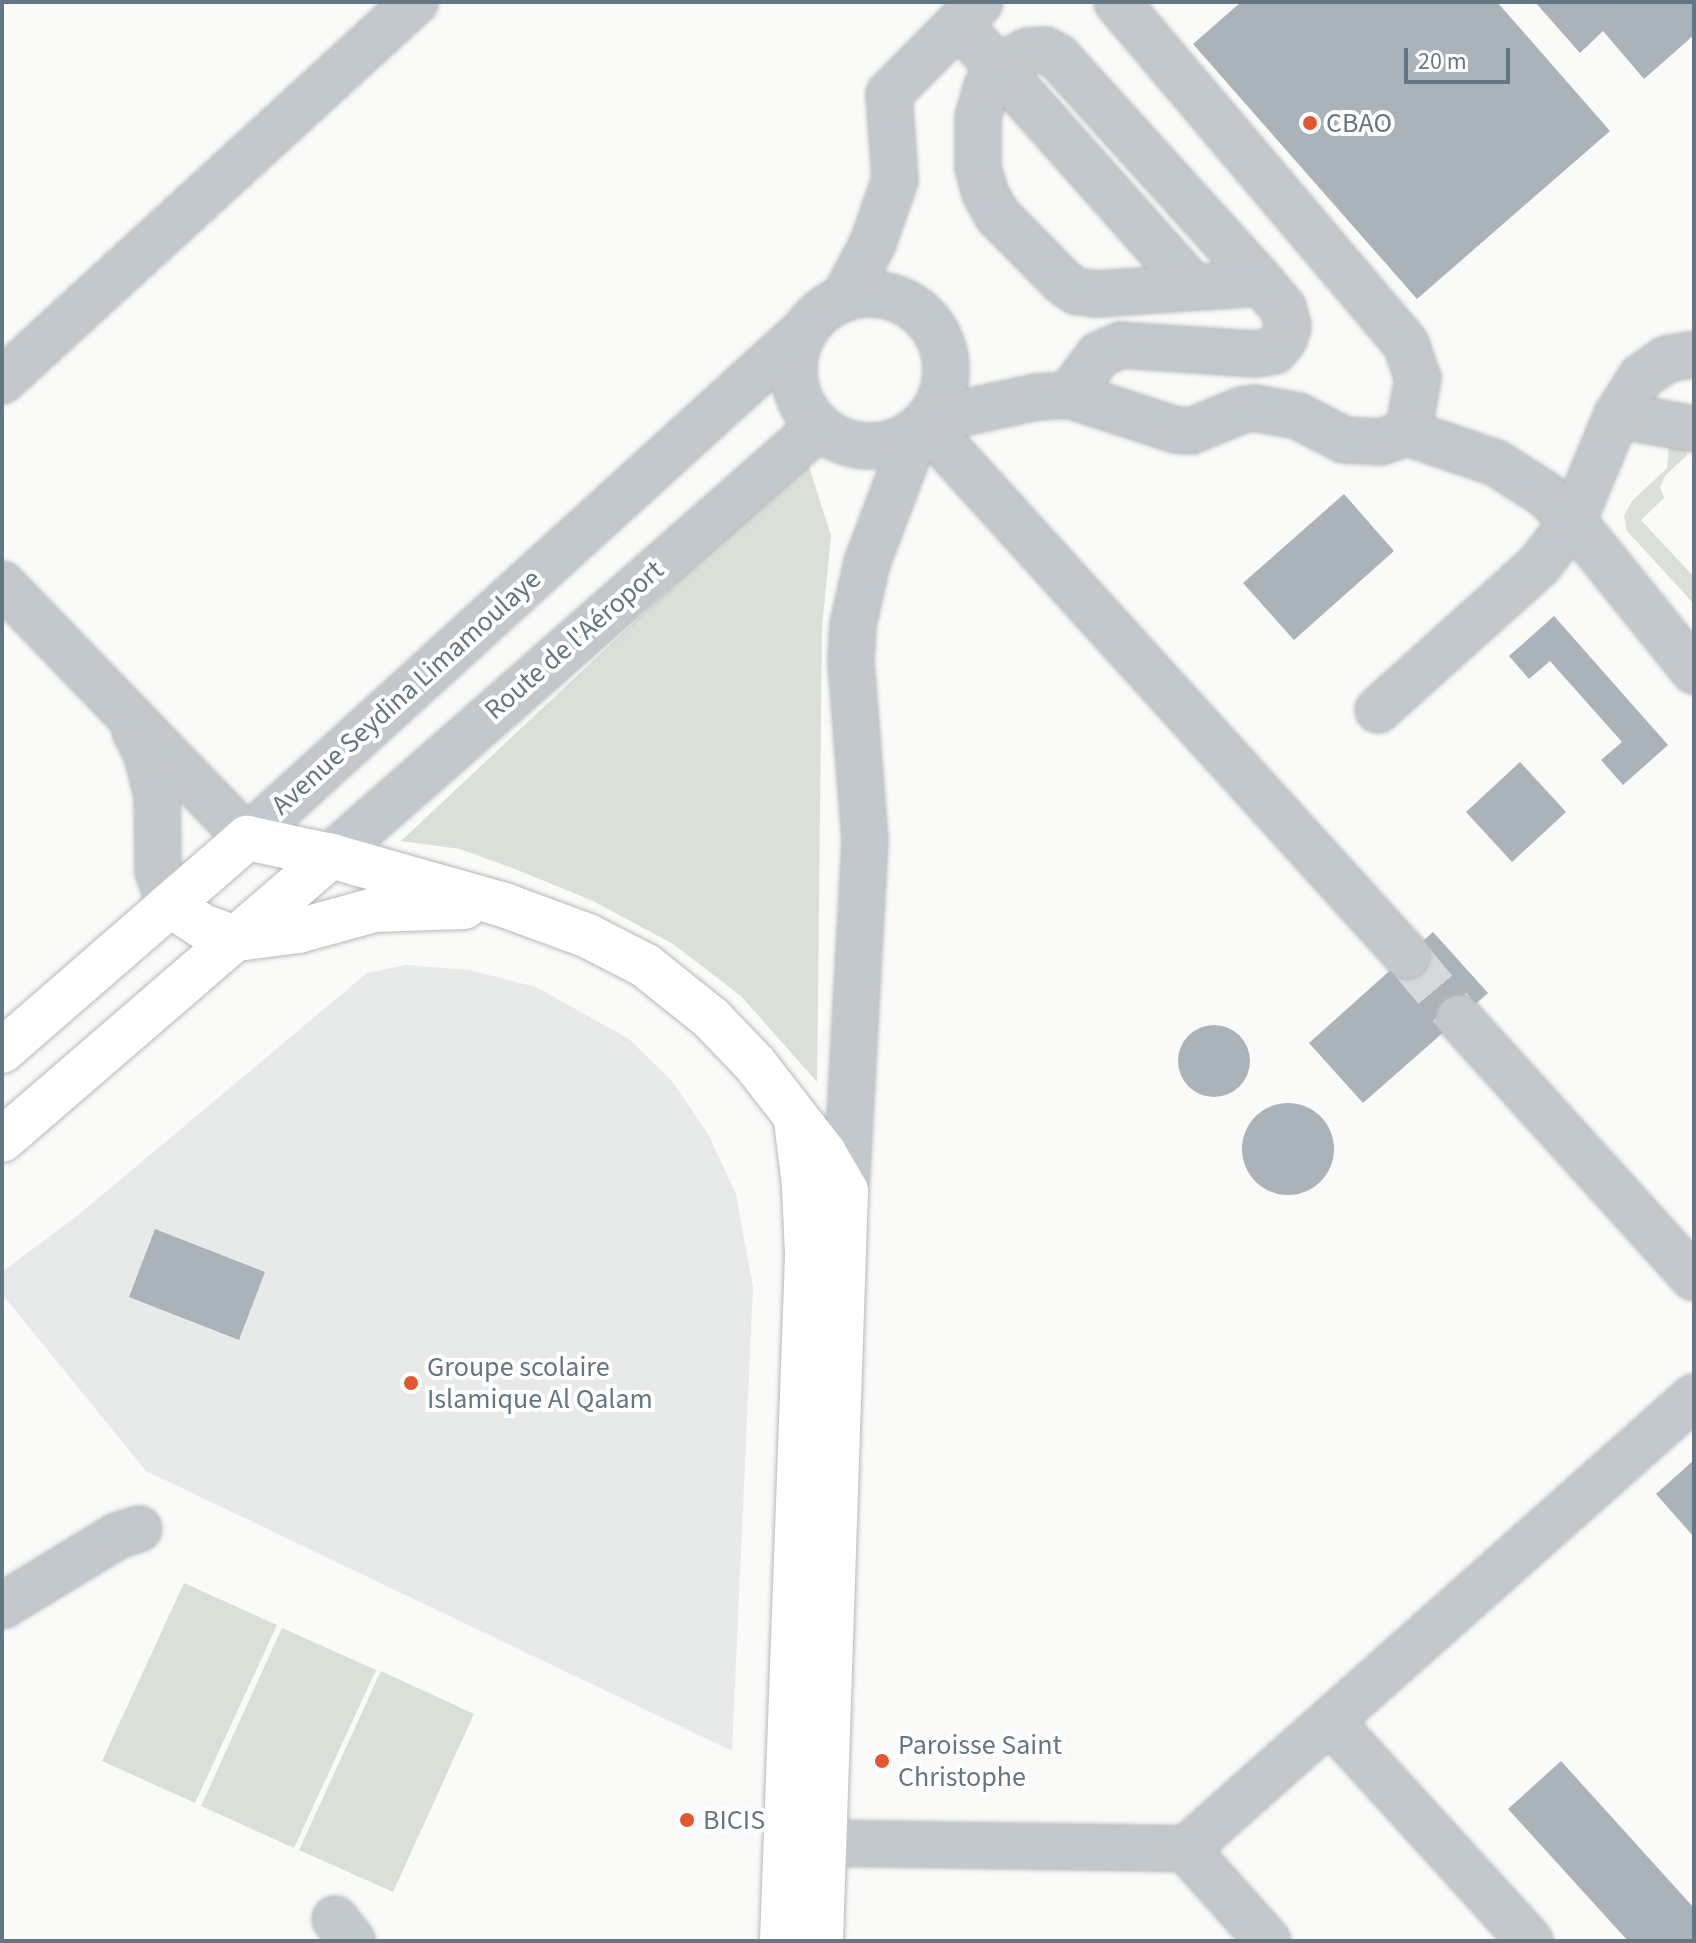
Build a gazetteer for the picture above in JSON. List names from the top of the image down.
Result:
{
  "streets": {
    "highway": ["Avenue Seydina Limamoulaye"],
    "street": ["Route de l'Aéroport"]
  },
  "crossings": [
    ["Route de l'Aéroport", "Avenue Seydina Limamoulaye"]
  ],
  "places": [
    "CBAO",
    "Groupe scolaire Islamique Al Qalam",
    "Paroisse Saint Christophe",
    "BICIS"
  ],
  "scale_bar": "20 m"
}
